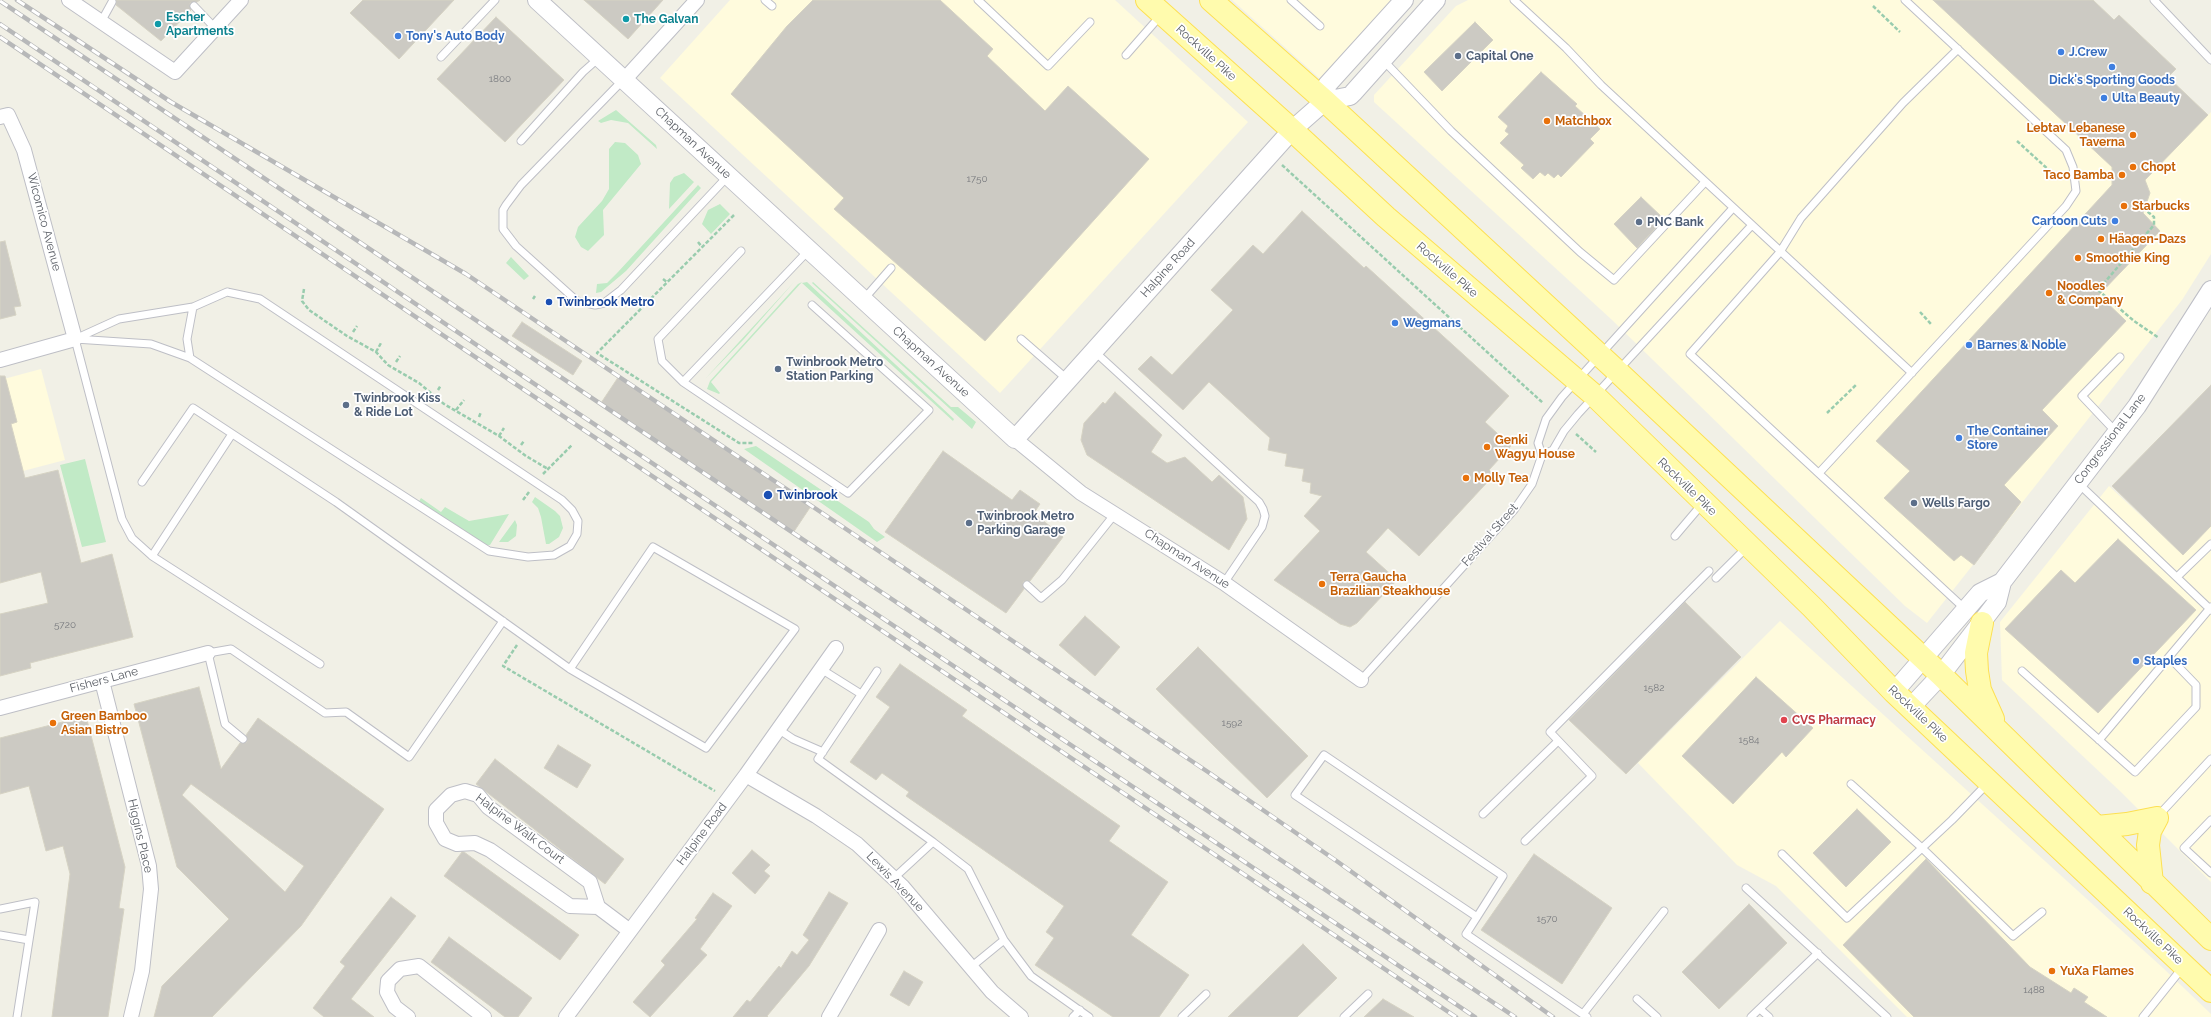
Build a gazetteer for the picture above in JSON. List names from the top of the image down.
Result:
{
  "streets": {
    "main road": ["Rockville Pike"],
    "street": [
      "Chapman Avenue",
      "Wicomico Avenue",
      "Halpine Road",
      "Congressional Lane",
      "Fishers Lane",
      "Halpine Walk Court",
      "Higgins Place",
      "Lewis Avenue"
    ],
    "lane": ["Festival Street"]
  },
  "crossings": [
    ["Rockville Pike", "Halpine Road"],
    ["Rockville Pike", "Congressional Lane"],
    ["Rockville Pike", "Festival Street"],
    ["Chapman Avenue", "Halpine Road"],
    ["Chapman Avenue", "Festival Street"],
    ["Halpine Road", "Lewis Avenue"],
    ["Fishers Lane", "Higgins Place"]
  ],
  "places": [
    "The Galvan",
    "Escher Apartments",
    "Tony's Auto Body",
    "J.Crew",
    "Capital One",
    "Dick's Sporting Goods",
    "Ulta Beauty",
    "Matchbox",
    "Lebtav Lebanese Taverna",
    "Chopt",
    "Taco Bamba",
    "Starbucks",
    "Cartoon Cuts",
    "PNC Bank",
    "Häagen-Dazs",
    "Smoothie King",
    "Noodles & Company",
    "Twinbrook Metro",
    "Wegmans",
    "Barnes & Noble",
    "Twinbrook Metro Station Parking",
    "Twinbrook Kiss & Ride Lot",
    "The Container Store",
    "Genki Wagyu House",
    "Molly Tea",
    "Twinbrook",
    "Wells Fargo",
    "Twinbrook Metro Parking Garage",
    "Terra Gaucha Brazilian Steakhouse",
    "Staples",
    "CVS Pharmacy",
    "Green Bamboo Asian Bistro",
    "YuXa Flames"
  ],
  "house_numbers": [
    "1800",
    "1750",
    "5720",
    "1582",
    "1592",
    "1584",
    "1570",
    "1488"
  ]
}
